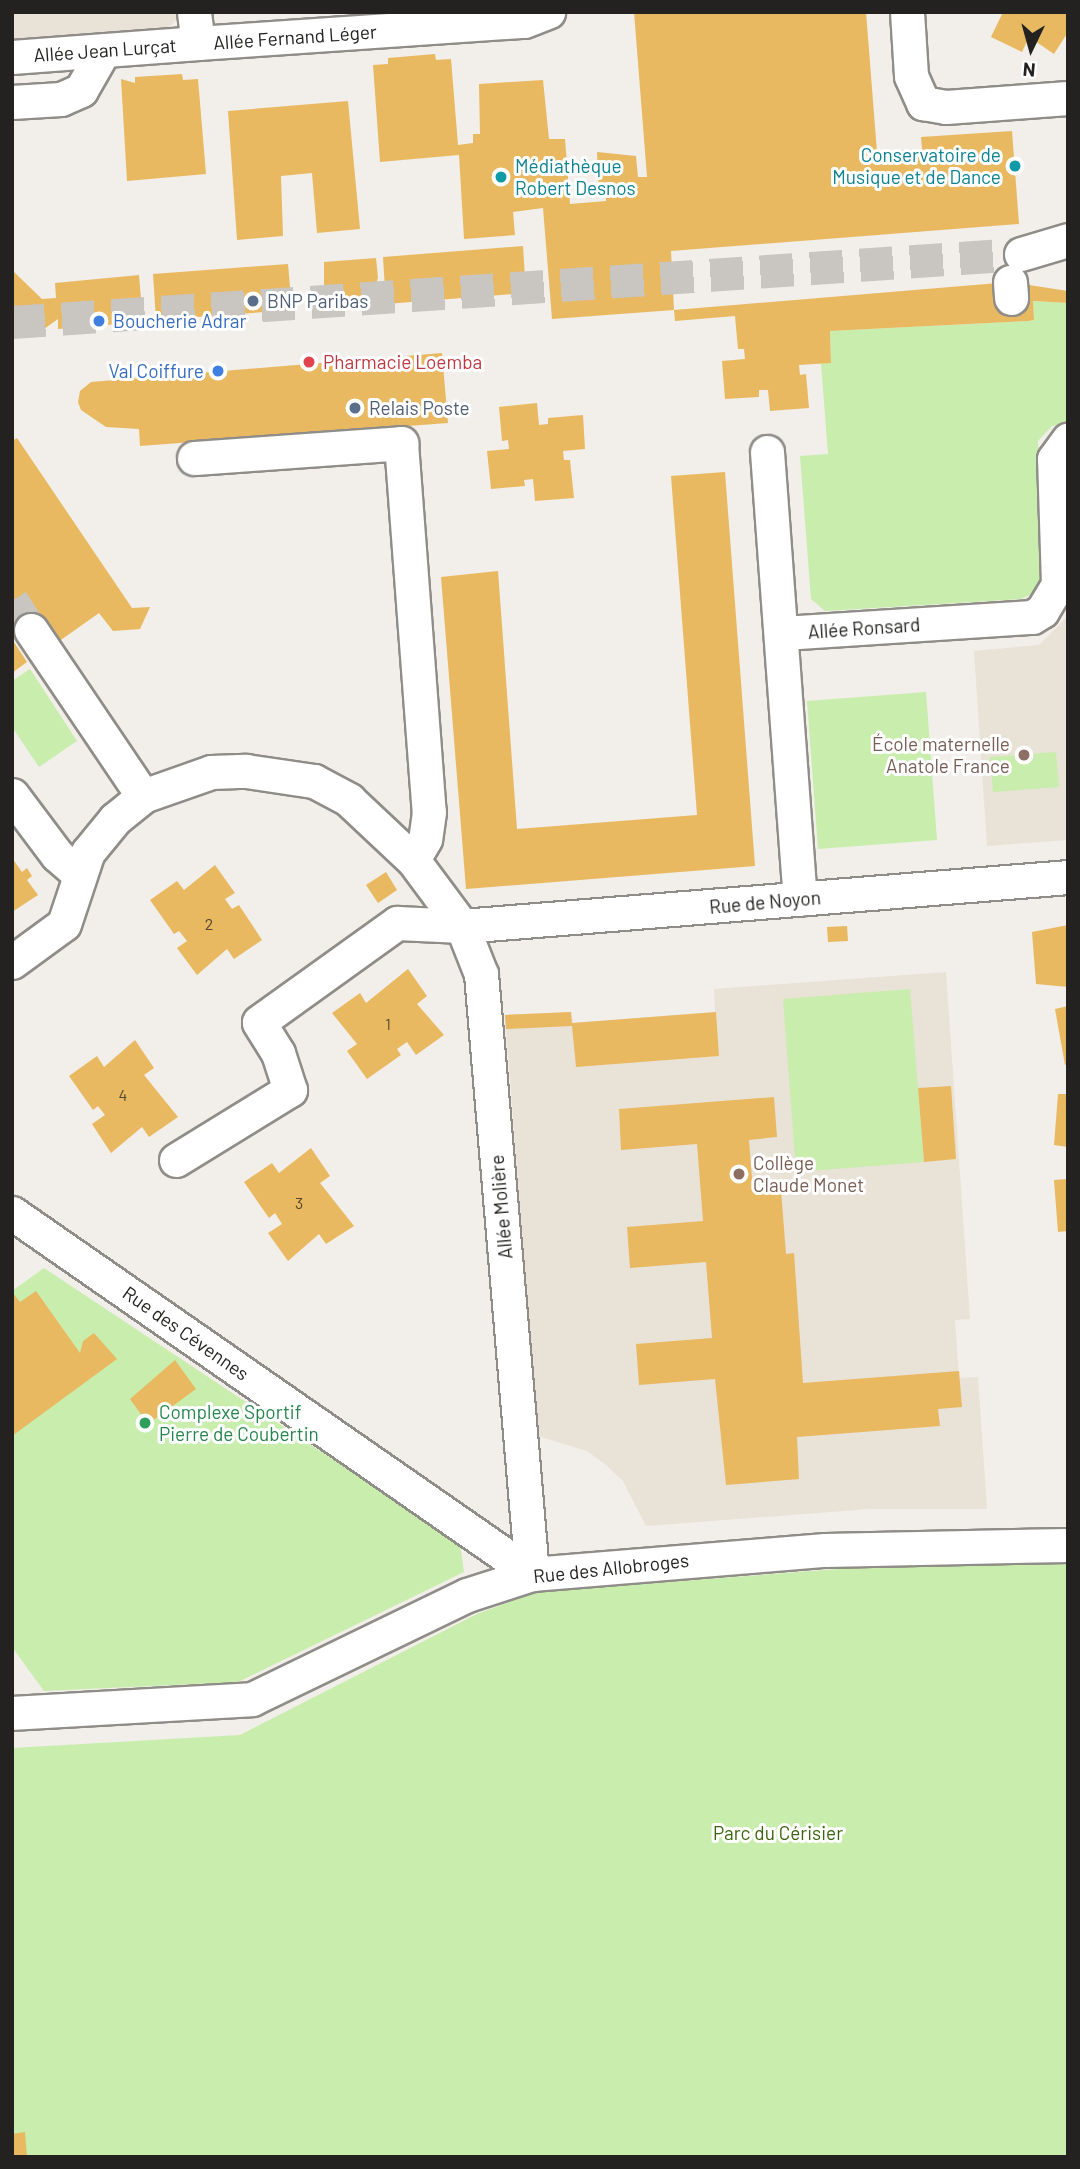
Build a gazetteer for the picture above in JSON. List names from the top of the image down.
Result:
{
  "streets": {
    "street": [
      "Allée Fernand Léger",
      "Allée Jean Lurçat",
      "Allée Ronsard",
      "Rue de Noyon",
      "Allée Molière",
      "Rue des Cévennes",
      "Rue des Allobroges"
    ]
  },
  "crossings": [
    ["Allée Fernand Léger", "Allée Jean Lurçat"],
    ["Allée Ronsard", "Rue de Noyon"],
    ["Rue de Noyon", "Allée Molière"],
    ["Allée Molière", "Rue des Cévennes"],
    ["Allée Molière", "Rue des Allobroges"],
    ["Rue des Cévennes", "Rue des Allobroges"]
  ],
  "parks": ["Parc du Cérisier"],
  "places": [
    "Conservatoire de Musique et de Dance",
    "Médiathèque Robert Desnos",
    "BNP Paribas",
    "Boucherie Adrar",
    "Pharmacie Loemba",
    "Val Coiffure",
    "Relais Poste",
    "École maternelle Anatole France",
    "Collège Claude Monet",
    "Complexe Sportif Pierre de Coubertin"
  ],
  "house_numbers": [
    "2",
    "1",
    "4",
    "3"
  ],
  "north": "bottom"
}
